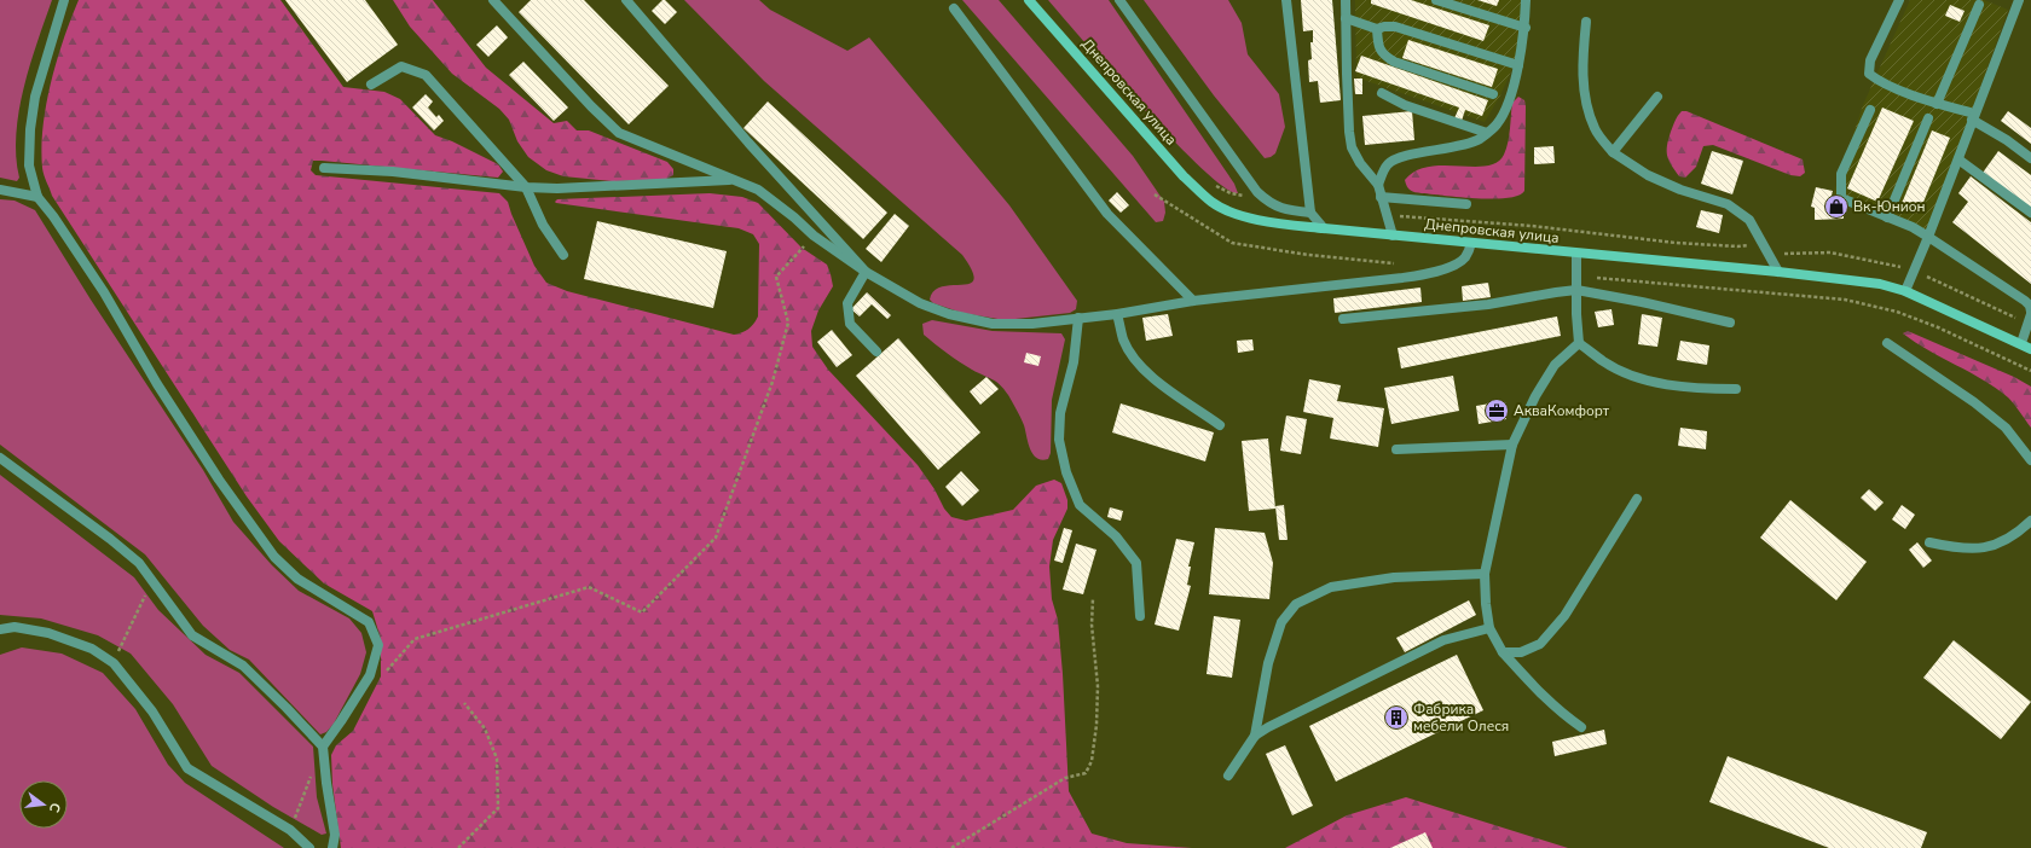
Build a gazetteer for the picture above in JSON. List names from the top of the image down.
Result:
{
  "streets": {
    "main road": ["Днепровская улица"]
  },
  "places": {
    "shop": ["Вк-Юнион"],
    "office": ["АкваКомфорт"],
    "building": ["Фабрика мебели Олеся"]
  },
  "north": "right"
}
